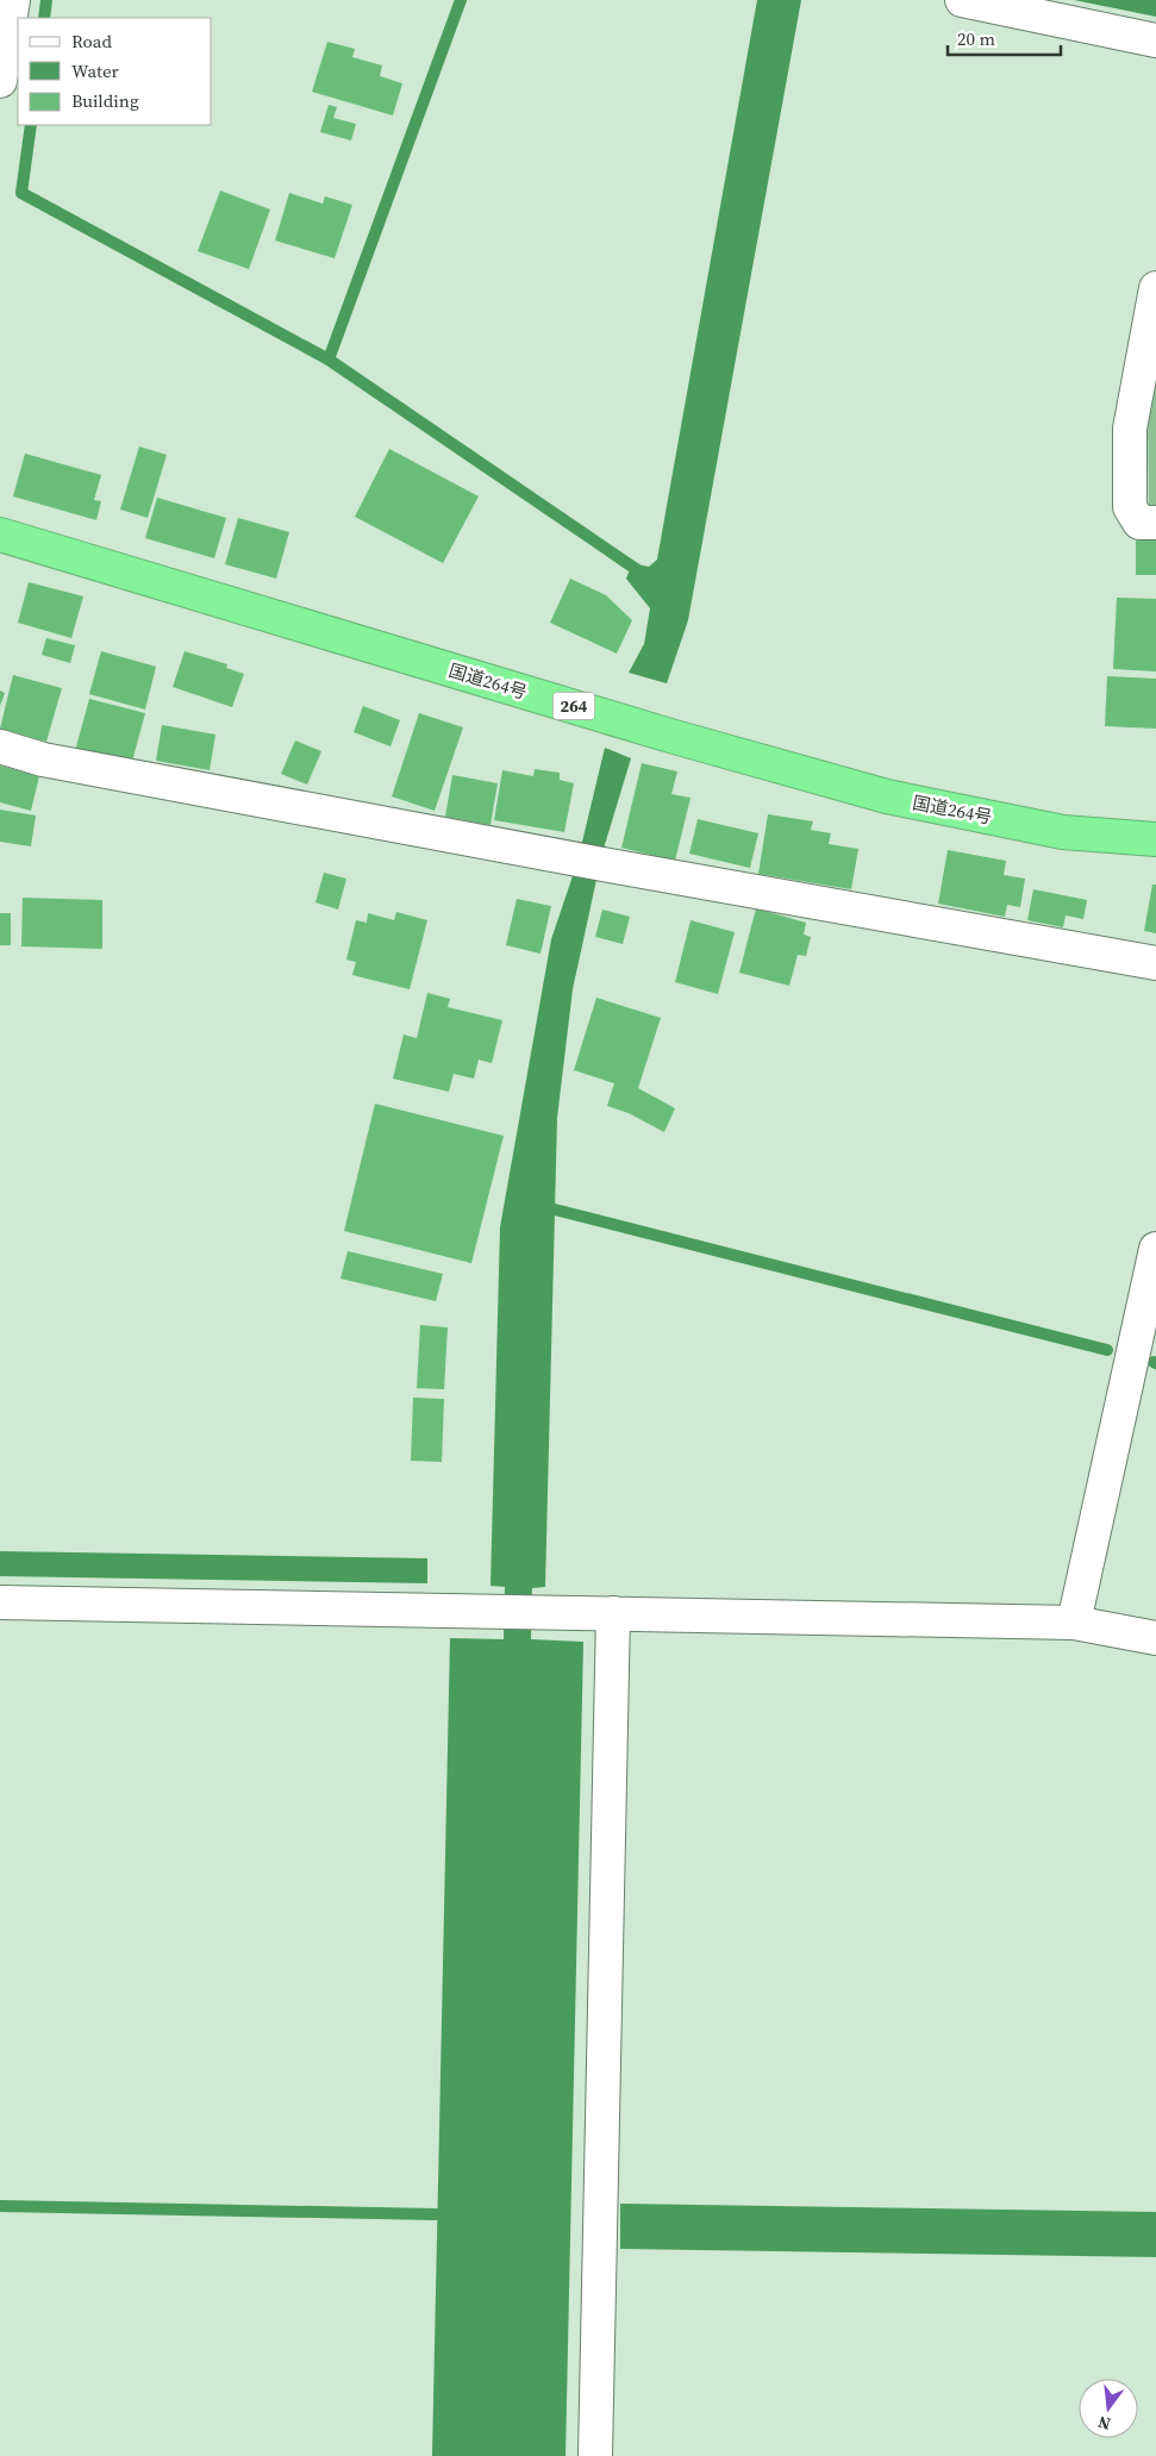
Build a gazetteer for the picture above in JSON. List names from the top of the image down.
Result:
{
  "streets": {
    "highway": ["国道264号", "264"]
  },
  "legend": ["Road", "Water", "Building"],
  "scale_bar": "20 m",
  "north": "bottom"
}
